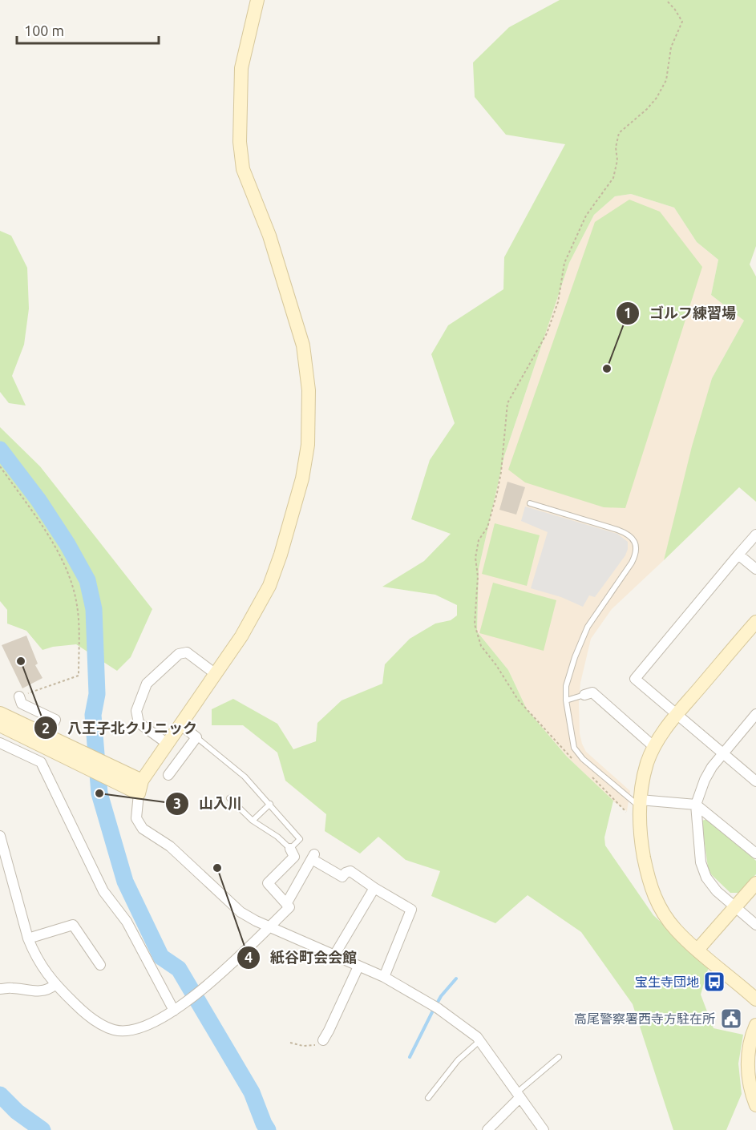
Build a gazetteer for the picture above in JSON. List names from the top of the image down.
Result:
{
  "places": {
    "other": [
      "ゴルフ練習場",
      "八王子北クリニック",
      "山入川",
      "紙谷町会会館"
    ],
    "bus stop": ["宝生寺団地"],
    "public building": ["高尾警察署西寺方駐在所"]
  },
  "scale_bar": "100 m"
}
